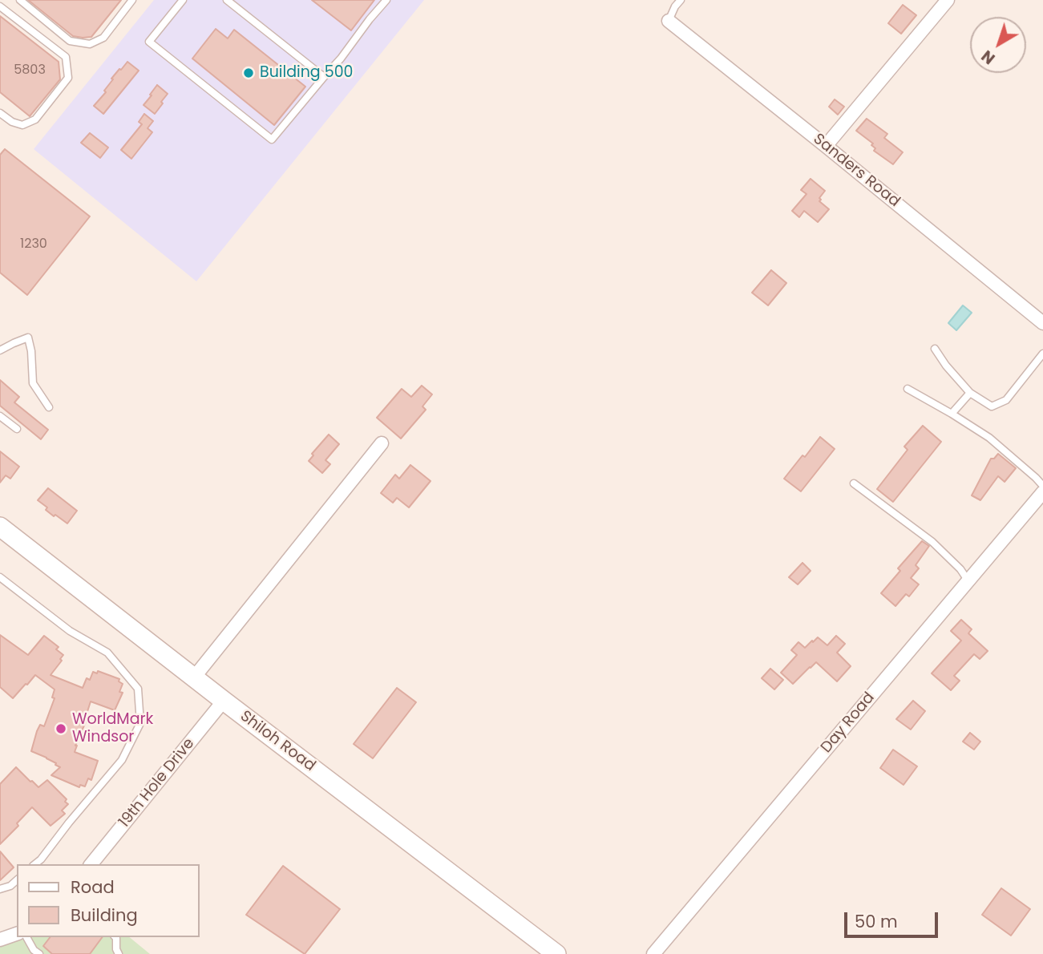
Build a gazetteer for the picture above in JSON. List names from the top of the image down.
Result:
{
  "streets": {
    "main road": ["Shiloh Road"],
    "street": ["Sanders Road", "Day Road", "19th Hole Drive"]
  },
  "crossings": [
    ["Shiloh Road", "19th Hole Drive"]
  ],
  "places": ["Building 500", "WorldMark Windsor"],
  "house_numbers": ["5803", "1230"],
  "legend": ["Road", "Building"],
  "scale_bar": "50 m",
  "north": "bottom left"
}
